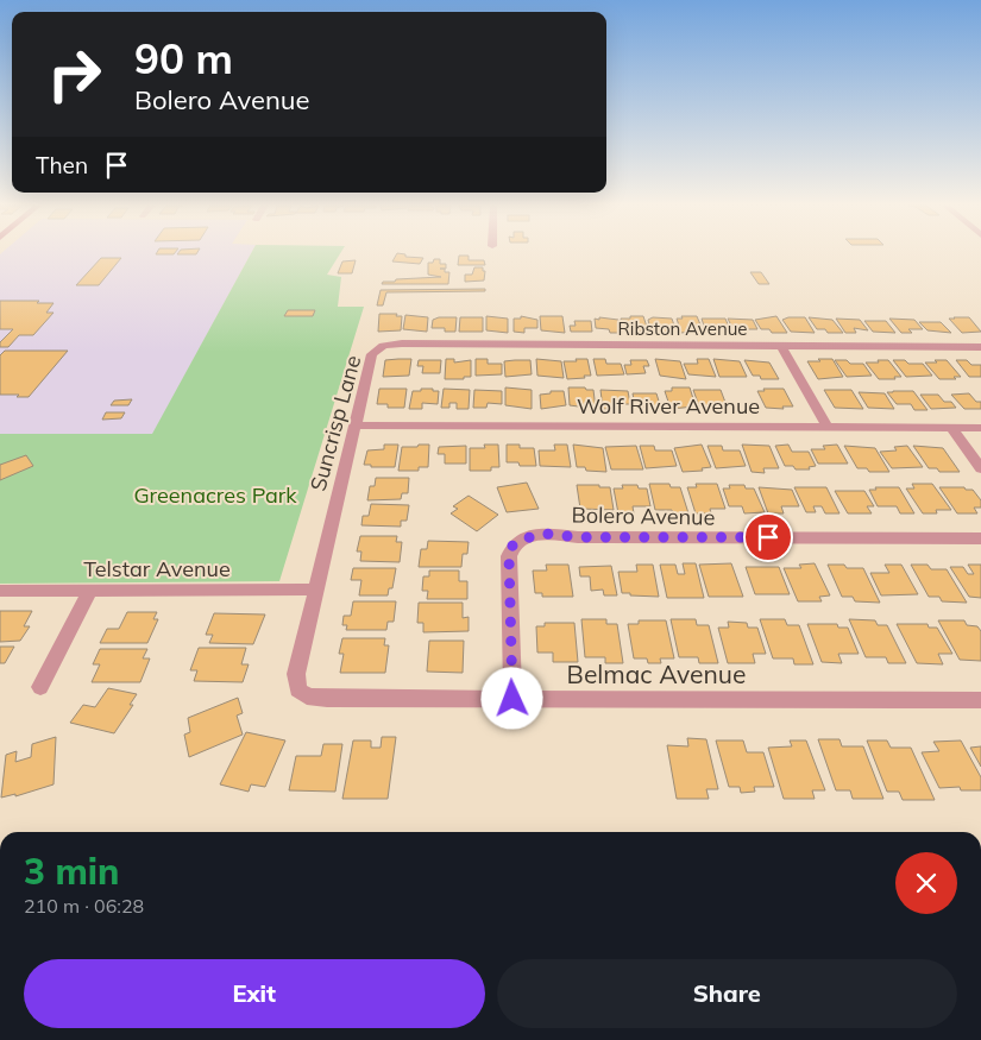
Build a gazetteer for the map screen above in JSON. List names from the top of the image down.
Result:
{
  "streets": {
    "street": [
      "Ribston Avenue",
      "Wolf River Avenue",
      "Suncrisp Lane",
      "Bolero Avenue",
      "Telstar Avenue",
      "Belmac Avenue"
    ]
  },
  "crossings": [
    ["Ribston Avenue", "Suncrisp Lane"],
    ["Wolf River Avenue", "Suncrisp Lane"],
    ["Suncrisp Lane", "Telstar Avenue"],
    ["Suncrisp Lane", "Belmac Avenue"],
    ["Bolero Avenue", "Belmac Avenue"]
  ],
  "parks": ["Greenacres Park"],
  "page": {
    "turn": ["90 m", "Bolero Avenue"],
    "then": "Then",
    "heading": ["3 min", "210 m · 06:28"],
    "buttons": ["Exit", "Share"]
  }
}
